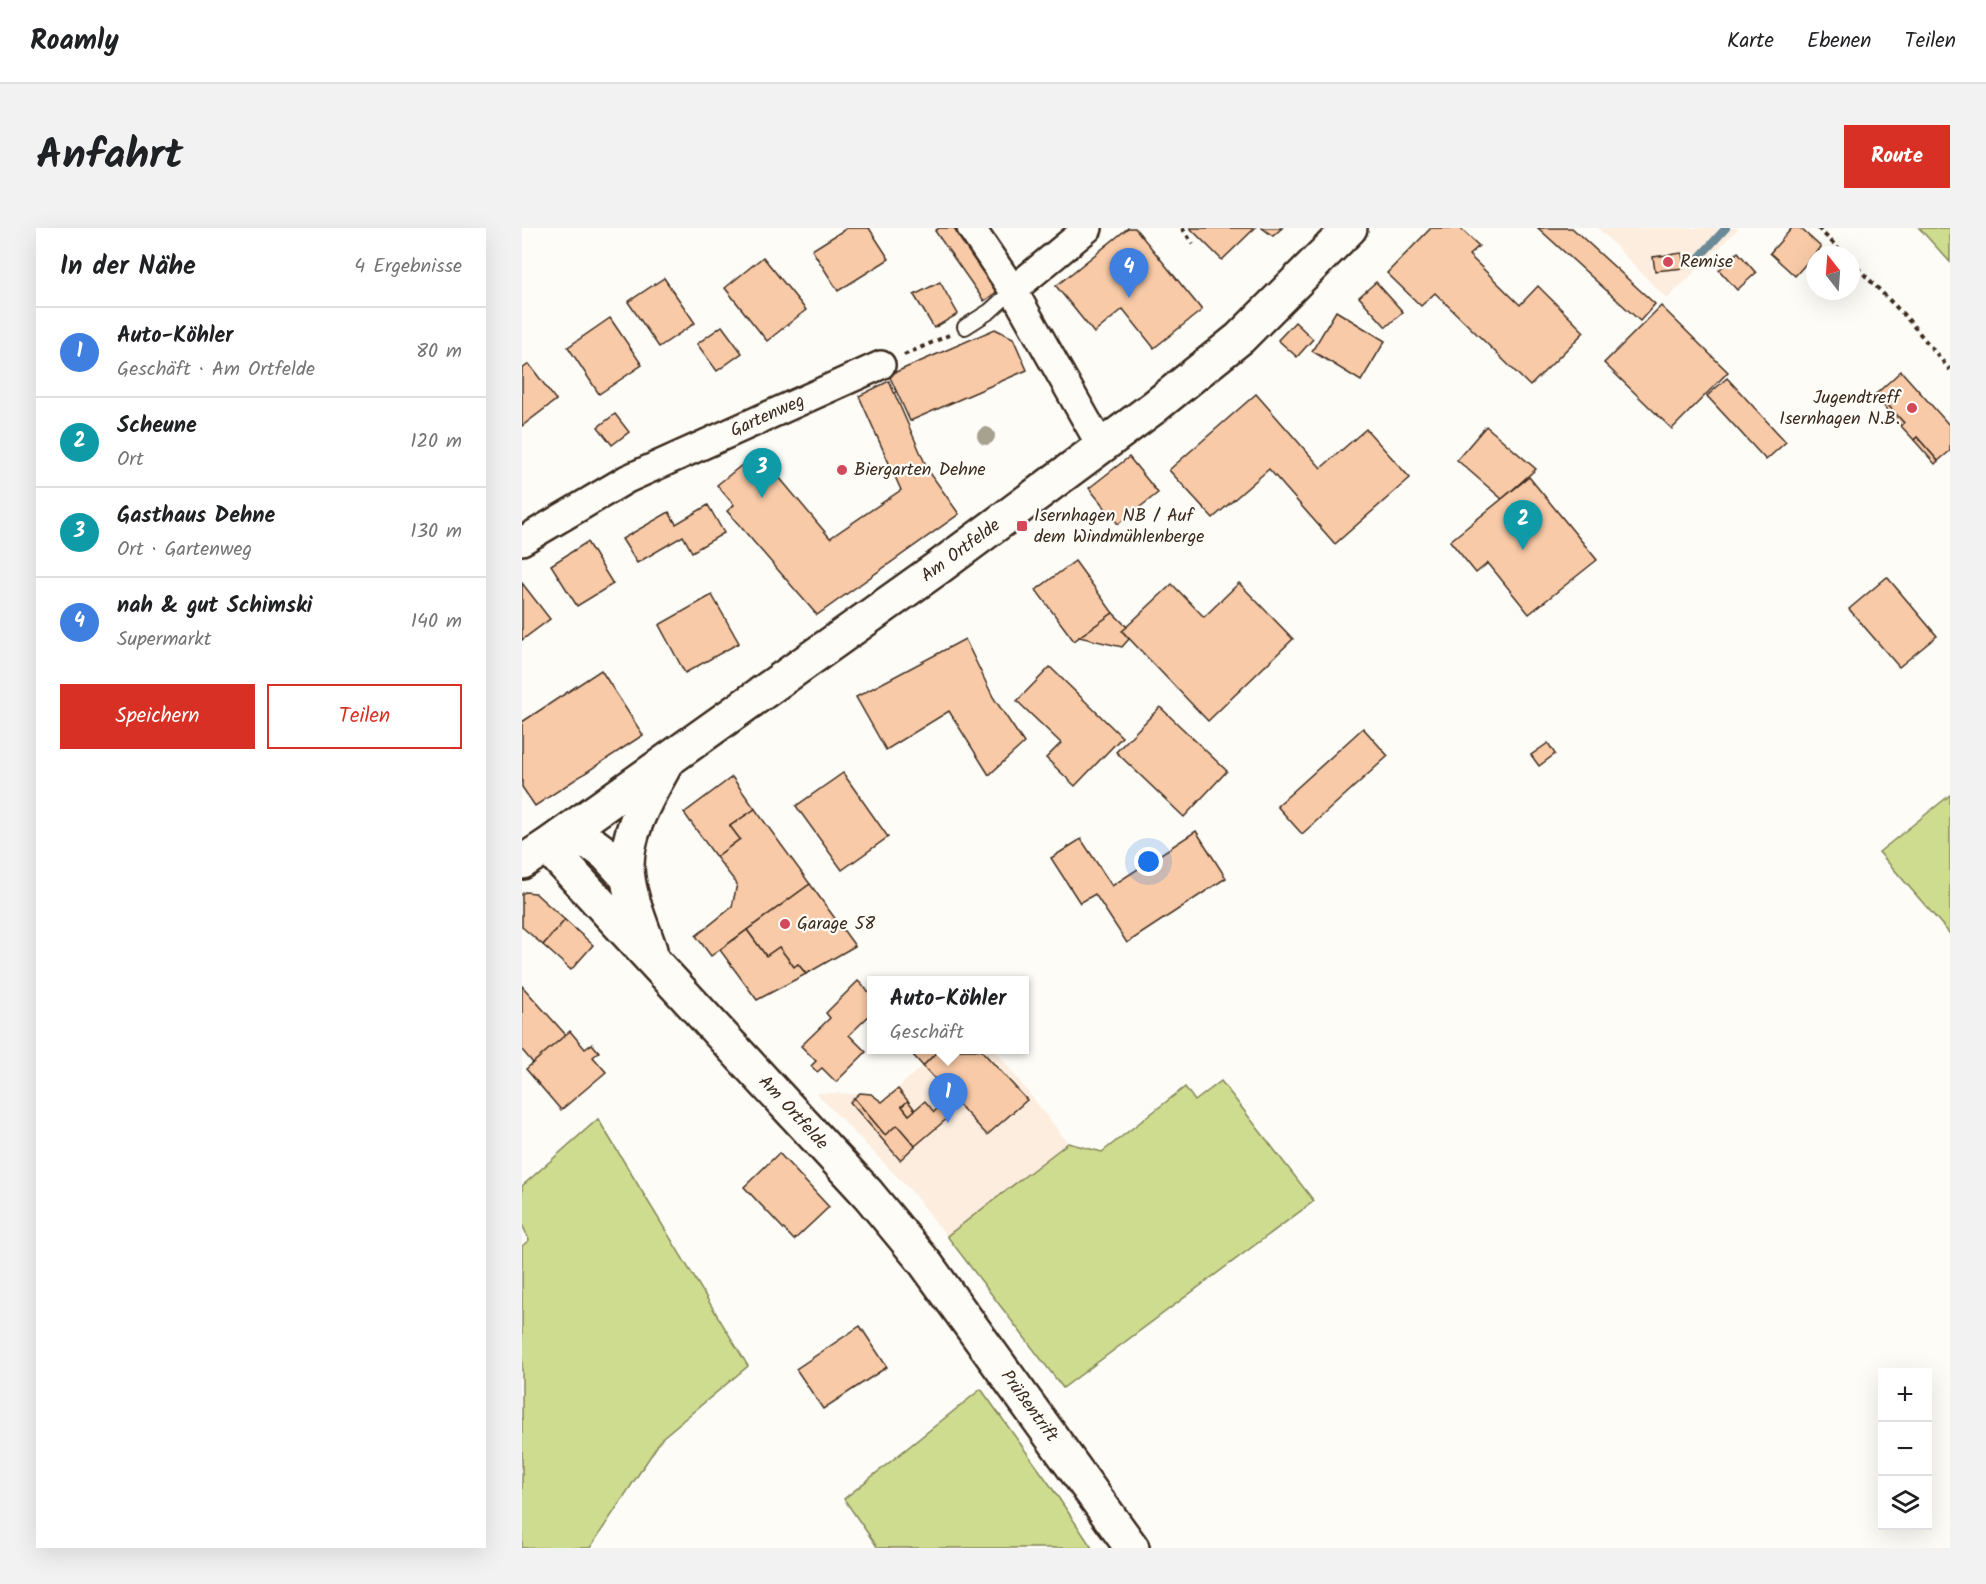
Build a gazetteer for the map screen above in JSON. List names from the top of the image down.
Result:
{
  "streets": {
    "main road": ["Am Ortfelde", "Prüßentrift"],
    "street": ["Gartenweg"]
  },
  "crossings": [
    ["Am Ortfelde", "Prüßentrift"]
  ],
  "places": {
    "other": [
      "Remise",
      "Jugendtreff Isernhagen N.B.",
      "Biergarten Dehne",
      "Garage 58"
    ],
    "transit": ["Isernhagen NB / Auf dem Windmühlenberge"]
  },
  "north": "top",
  "page": {
    "header": "Roamly",
    "nav": ["Karte", "Ebenen", "Teilen"],
    "title": "Anfahrt",
    "buttons": [
      "Route",
      ["Speichern", "Teilen"]
    ],
    "heading": ["In der Nähe", "4 Ergebnisse"],
    "pins": [
      "4",
      "3",
      "2",
      "1"
    ],
    "list": [
      {
        "mark": "1",
        "name": "Auto-Köhler",
        "note": "Geschäft · Am Ortfelde",
        "value": "80 m"
      },
      {
        "mark": "2",
        "name": "Scheune",
        "note": "Ort",
        "value": "120 m"
      },
      {
        "mark": "3",
        "name": "Gasthaus Dehne",
        "note": "Ort · Gartenweg",
        "value": "130 m"
      },
      {
        "mark": "4",
        "name": "nah & gut Schimski",
        "note": "Supermarkt",
        "value": "140 m"
      }
    ],
    "popup": ["Auto-Köhler", "Geschäft"],
    "map_buttons": ["+", "−"]
  }
}
